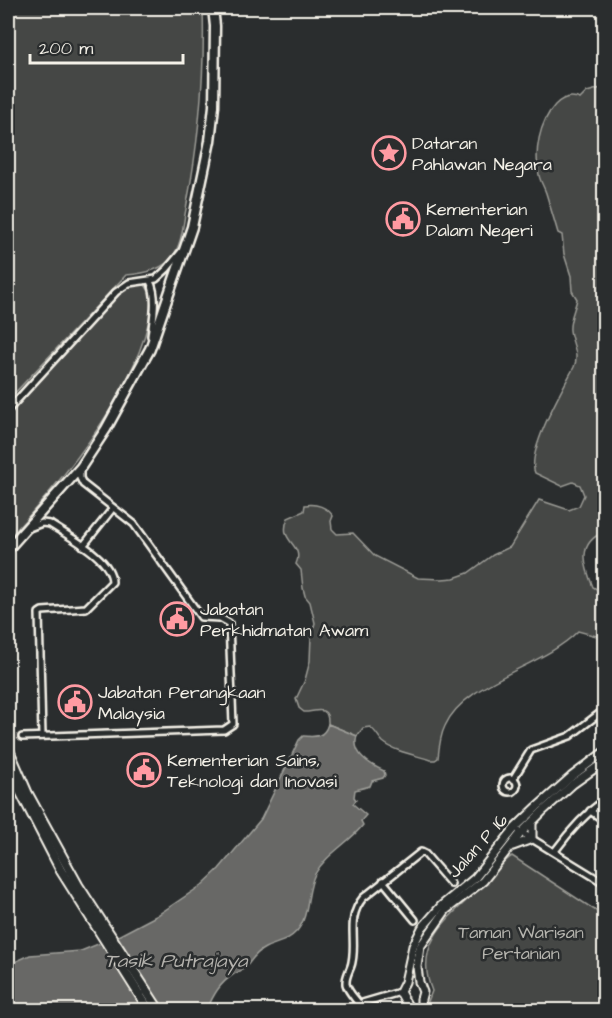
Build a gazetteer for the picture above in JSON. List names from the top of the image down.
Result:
{
  "streets": {
    "street": ["Jalan P 16"]
  },
  "water": ["Tasik Putrajaya"],
  "parks": ["Taman Warisan Pertanian"],
  "places": {
    "place": ["Dataran Pahlawan Negara"],
    "public building": [
      "Kementerian Dalam Negeri",
      "Jabatan Perkhidmatan Awam",
      "Jabatan Perangkaan Malaysia",
      "Kementerian Sains, Teknologi dan Inovasi"
    ]
  },
  "scale_bar": "200 m"
}
